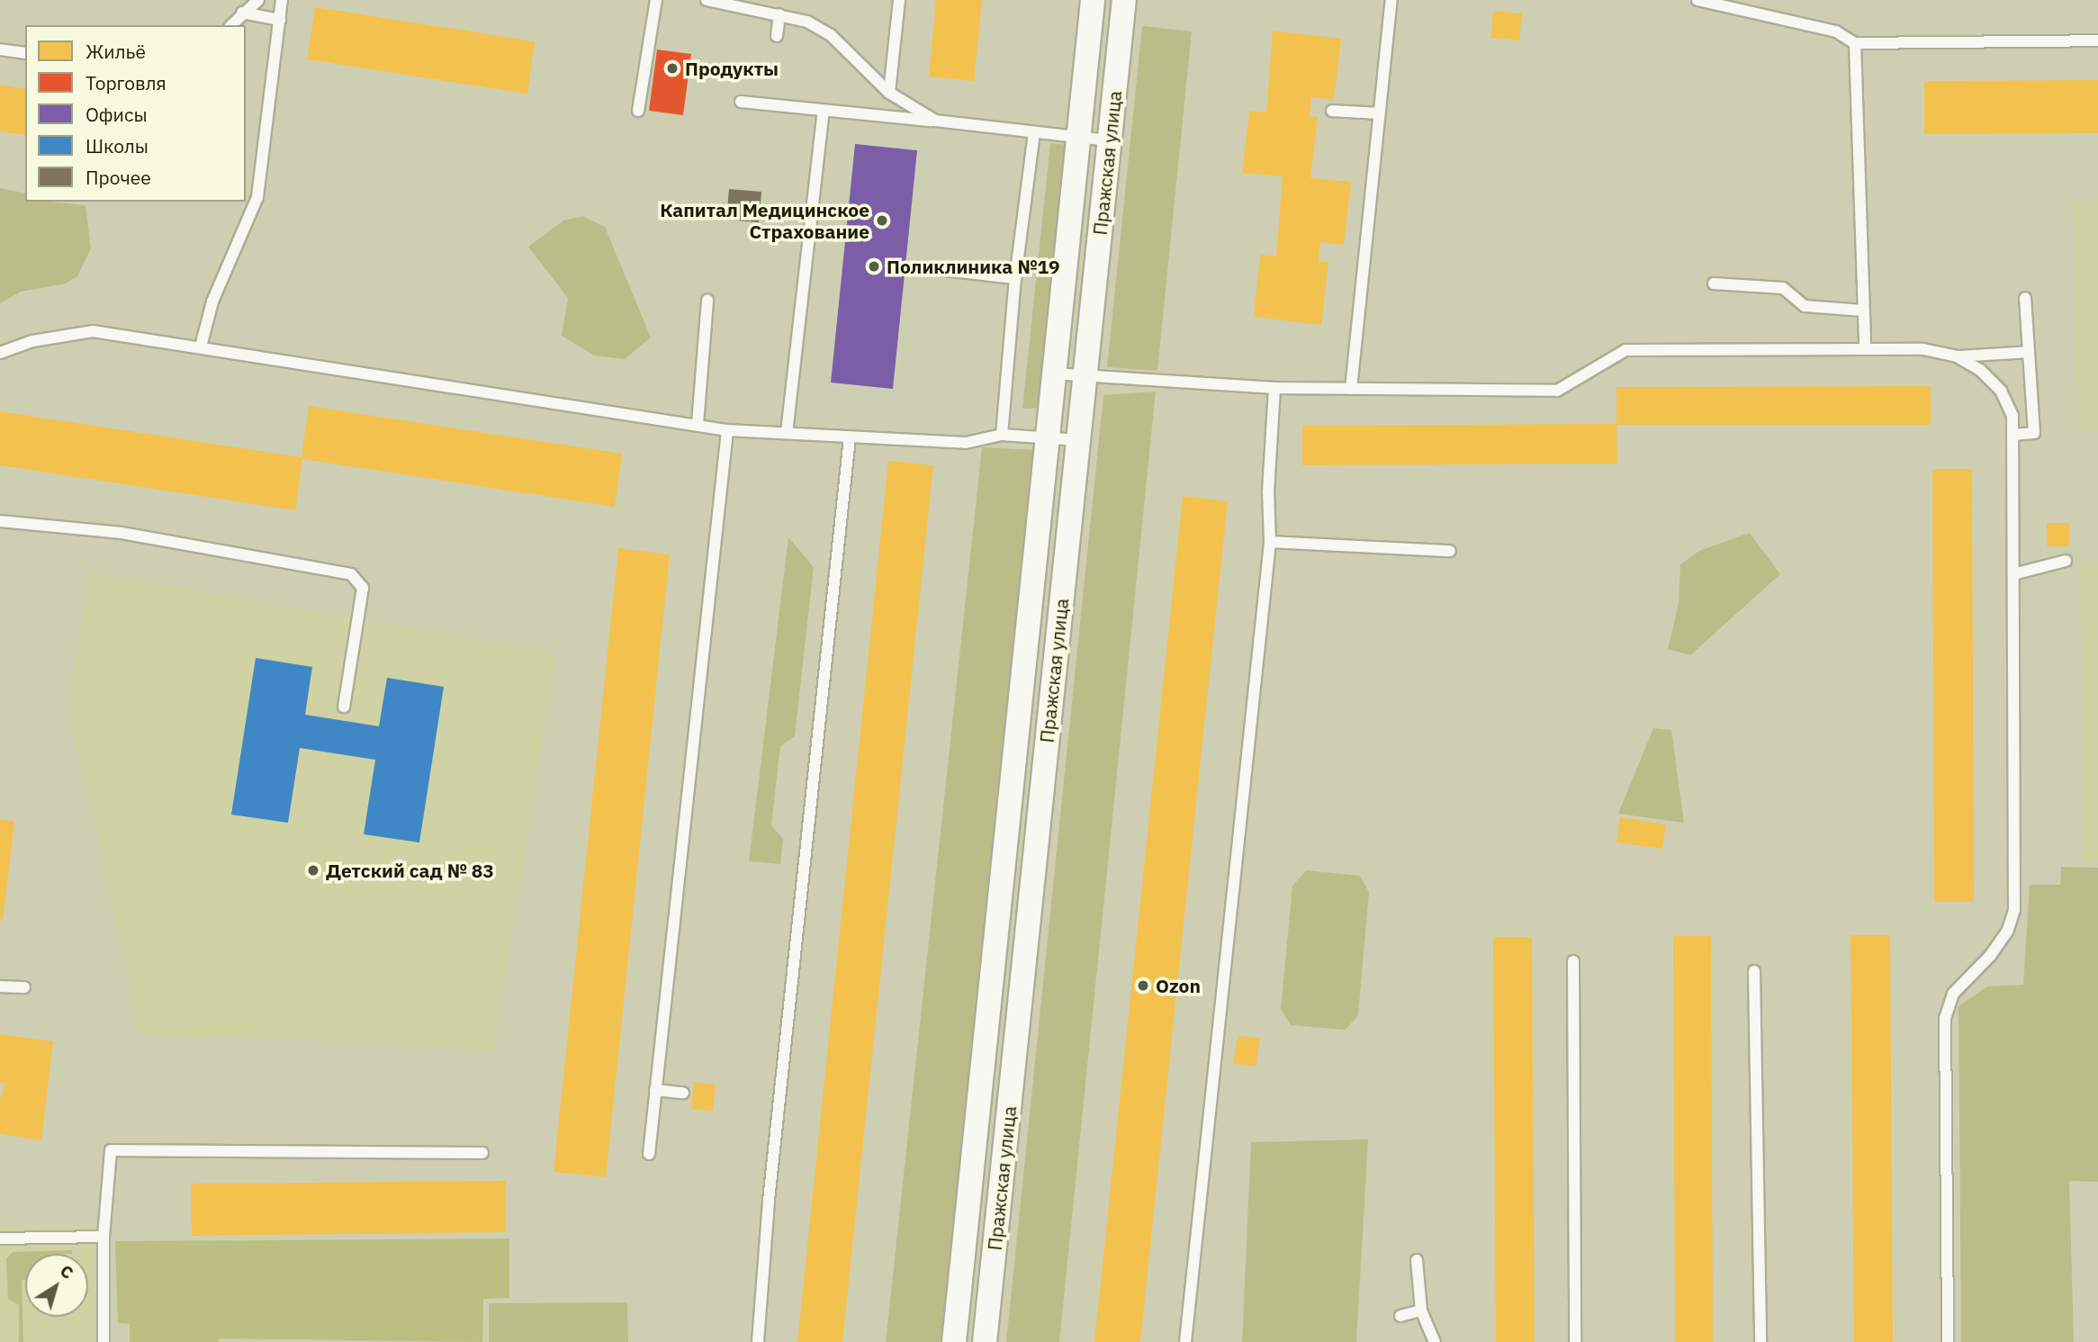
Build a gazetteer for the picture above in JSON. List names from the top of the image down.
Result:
{
  "streets": {
    "street": ["Пражская улица"]
  },
  "places": [
    "Продукты",
    "Капитал Медицинское Страхование",
    "Поликлиника №19",
    "Детский сад № 83",
    "Ozon"
  ],
  "legend": [
    "Жильё",
    "Торговля",
    "Офисы",
    "Школы",
    "Прочее"
  ],
  "north": "top right"
}
